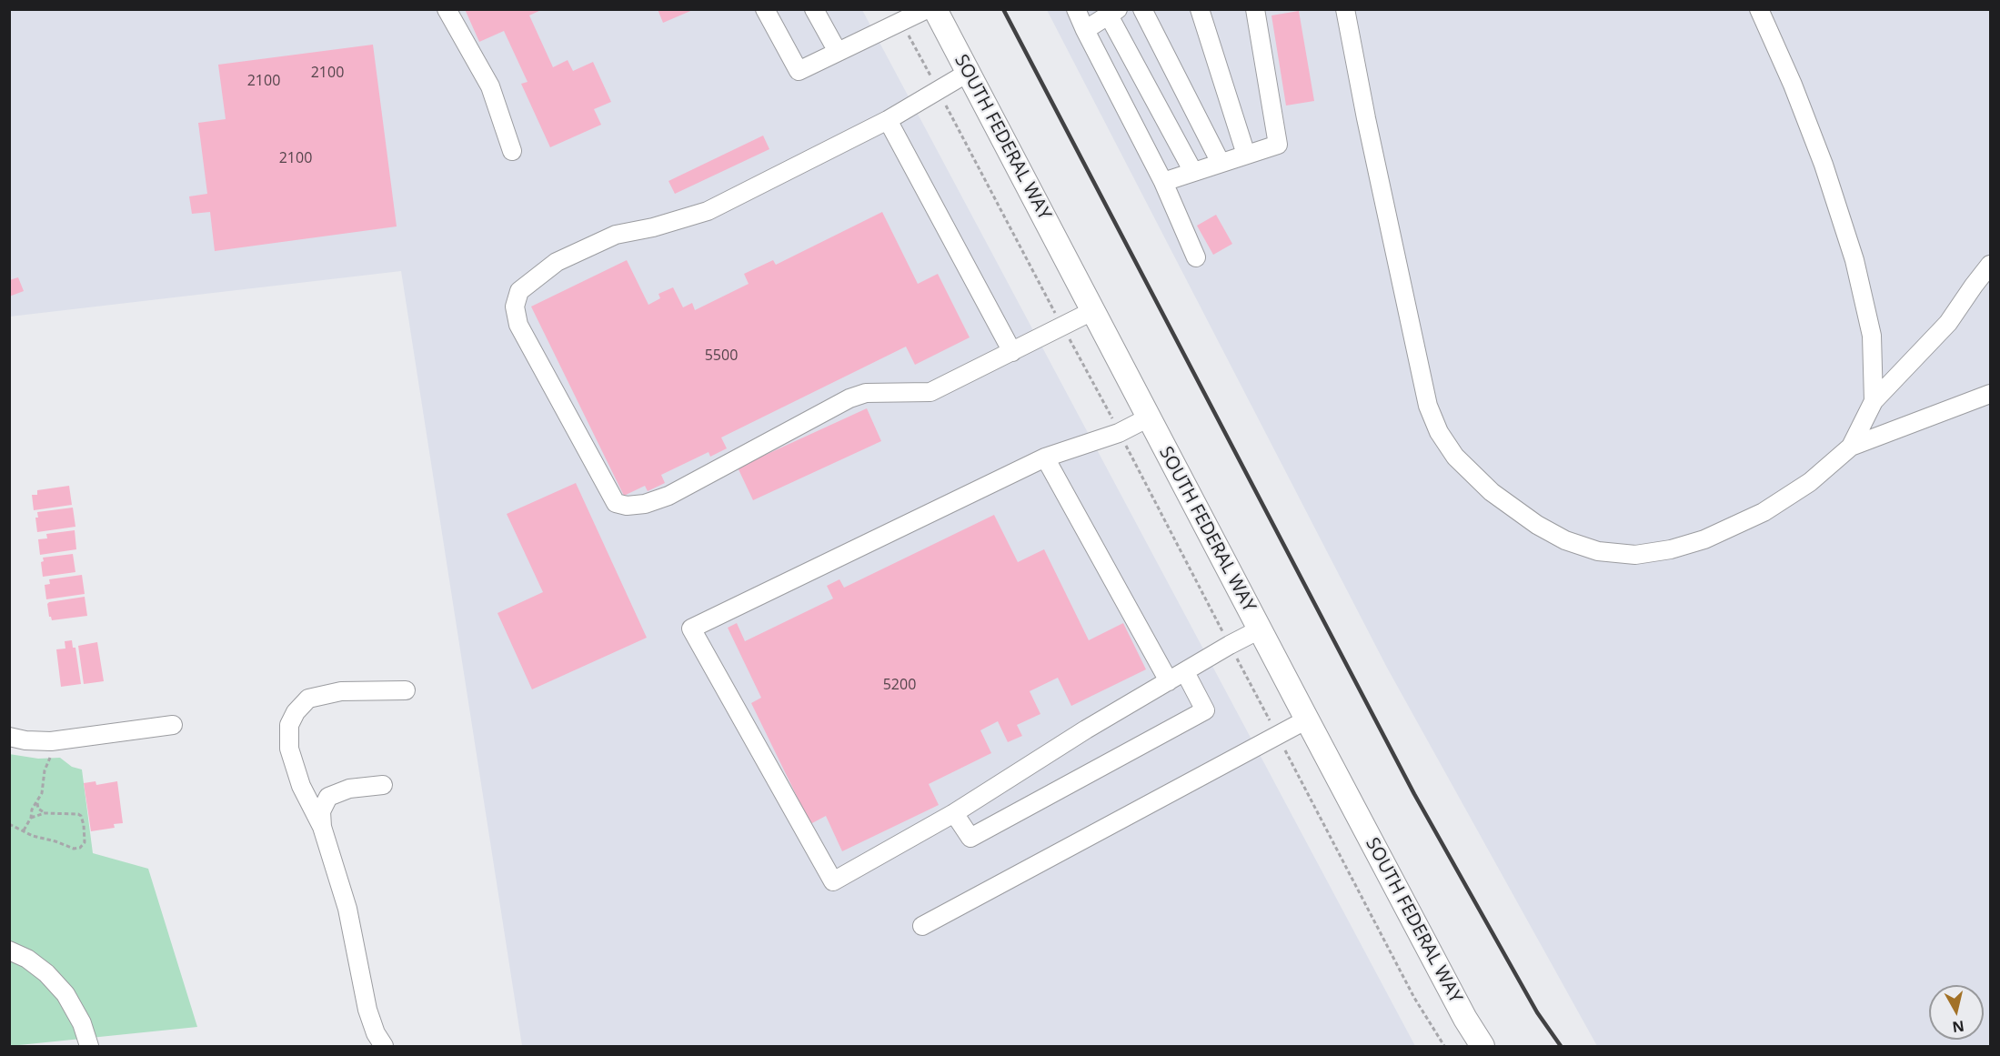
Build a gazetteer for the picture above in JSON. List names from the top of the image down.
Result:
{
  "streets": {
    "main road": ["SOUTH FEDERAL WAY"]
  },
  "house_numbers": [
    "2100",
    "2100",
    "2100",
    "5500",
    "5200"
  ],
  "north": "bottom"
}
